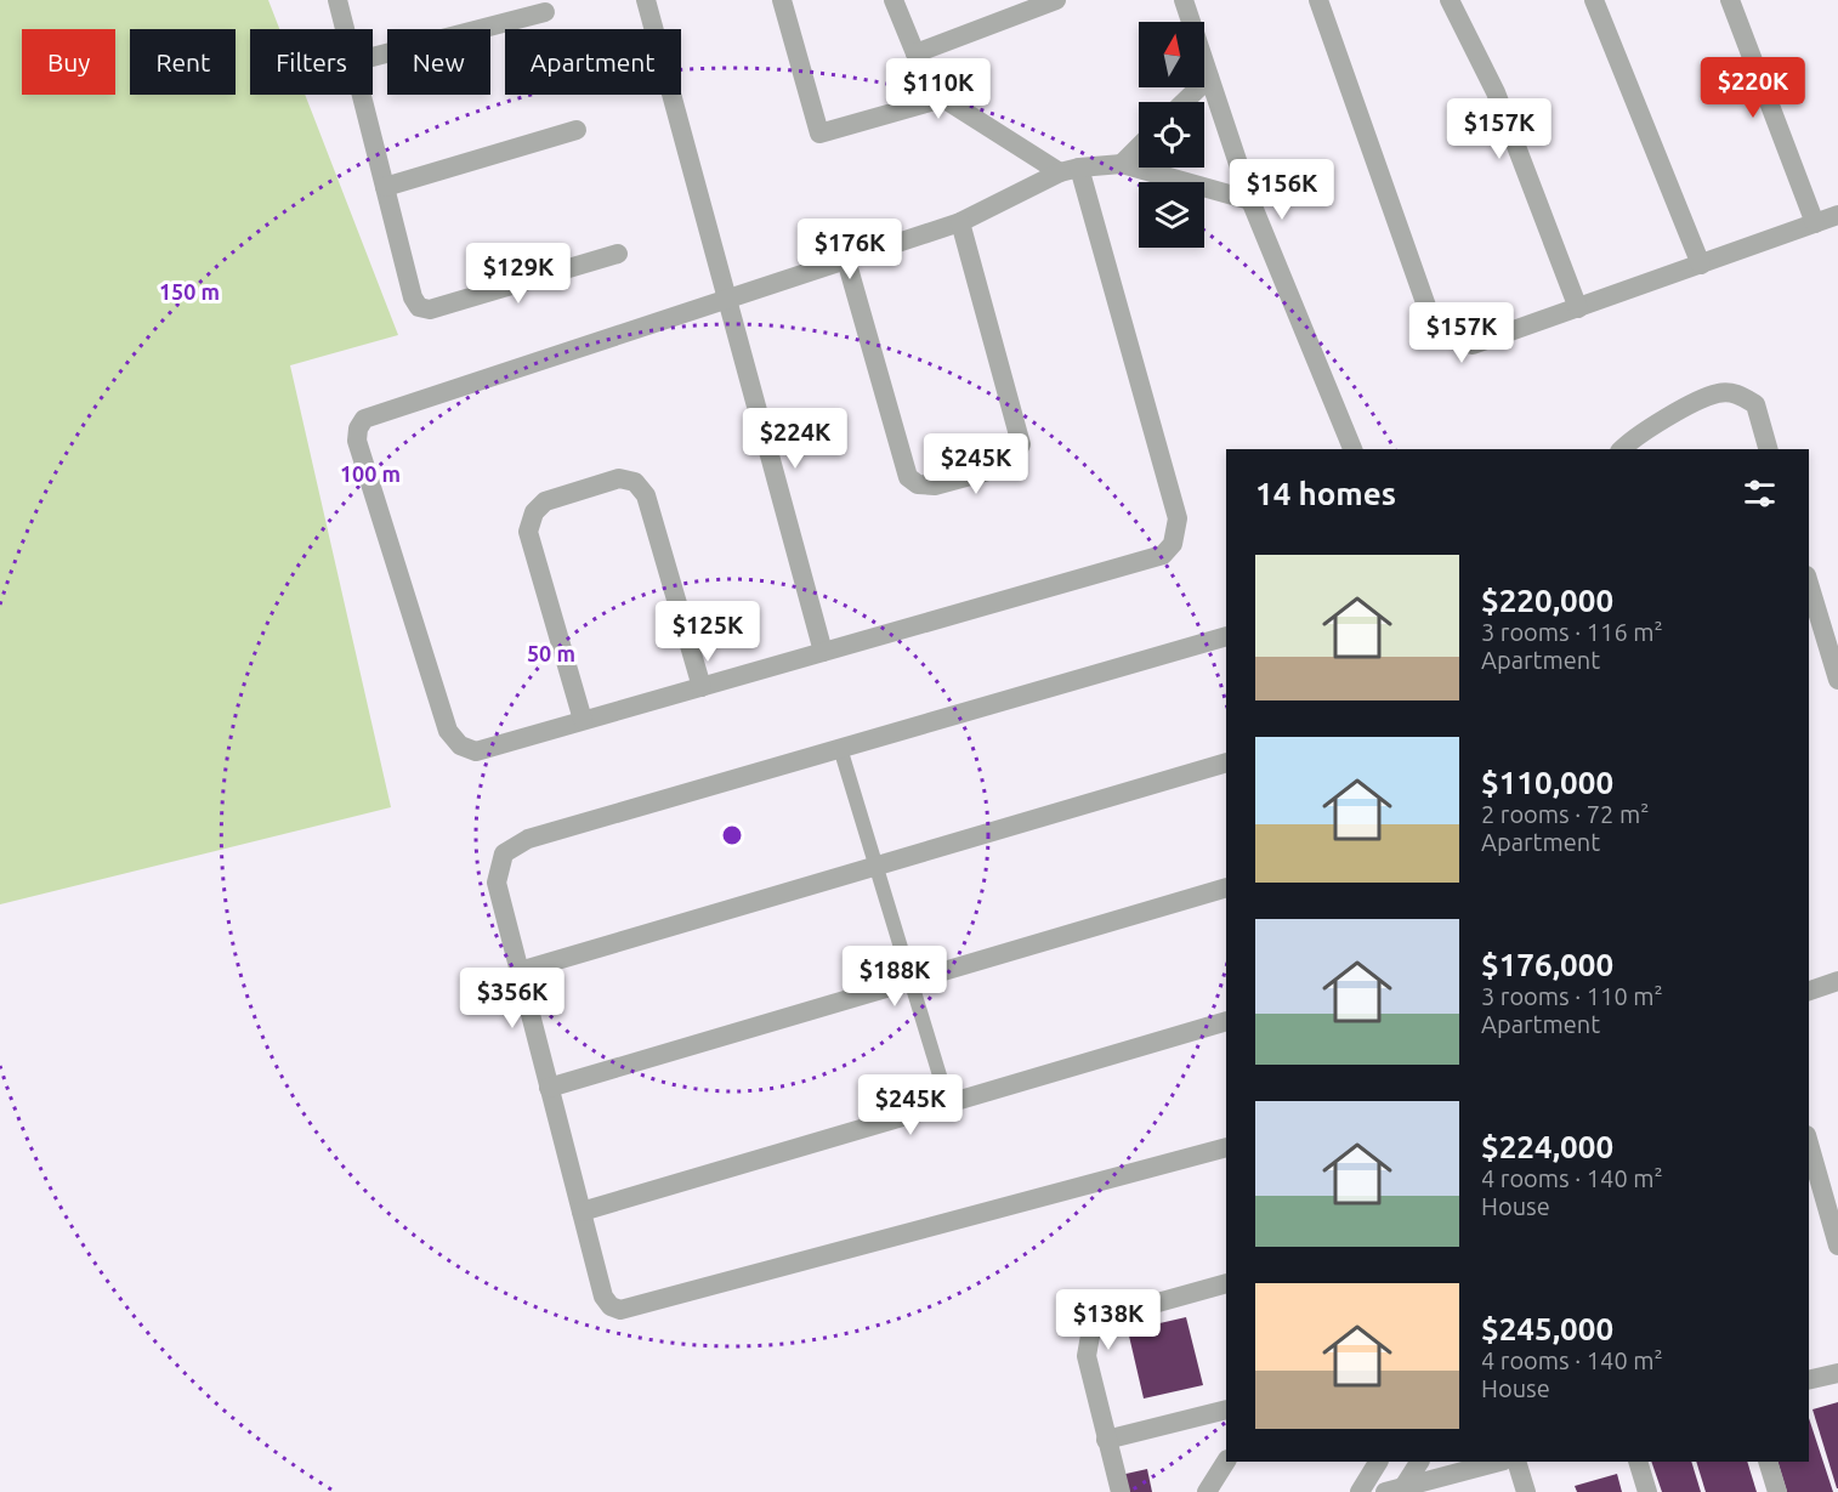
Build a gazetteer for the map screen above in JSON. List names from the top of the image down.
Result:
{
  "north": "top",
  "page": {
    "chip": [
      "Buy",
      "Rent",
      "Filters",
      "New",
      "Apartment"
    ],
    "price": [
      "$220K",
      "$110K",
      "$157K",
      "$156K",
      "$176K",
      "$129K",
      "$157K",
      "$224K",
      "$245K",
      "$125K",
      "$188K",
      "$356K",
      "$245K",
      "$138K"
    ],
    "heading": "14 homes",
    "list": [
      {
        "name": "$220,000",
        "note": "3 rooms · 116 m² · Apartment"
      },
      {
        "name": "$110,000",
        "note": "2 rooms · 72 m² · Apartment"
      },
      {
        "name": "$176,000",
        "note": "3 rooms · 110 m² · Apartment"
      },
      {
        "name": "$224,000",
        "note": "4 rooms · 140 m² · House"
      },
      {
        "name": "$245,000",
        "note": "4 rooms · 140 m² · House"
      }
    ]
  },
  "rings": ["150 m", "100 m", "50 m"]
}
